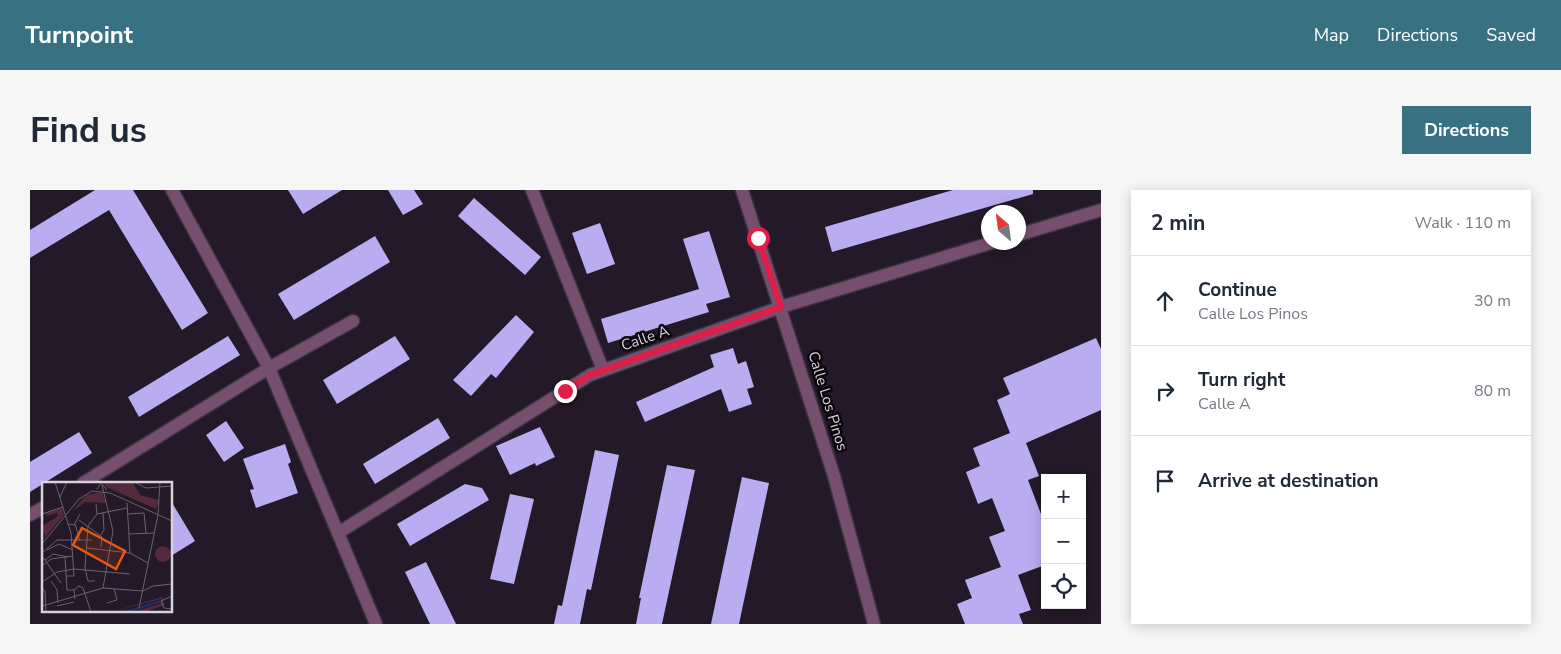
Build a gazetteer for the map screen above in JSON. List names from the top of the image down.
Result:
{
  "streets": {
    "street": ["Calle A", "Calle Los Pinos"]
  },
  "crossings": [
    ["Calle A", "Calle Los Pinos"]
  ],
  "north": "top left",
  "page": {
    "header": "Turnpoint",
    "nav": ["Map", "Directions", "Saved"],
    "buttons": "Directions",
    "title": "Find us",
    "heading": ["2 min", "Walk · 110 m"],
    "list": [
      ["Continue", "Calle Los Pinos", "30 m"],
      ["Turn right", "Calle A", "80 m"],
      "Arrive at destination"
    ],
    "map_buttons": ["+", "−"]
  }
}
